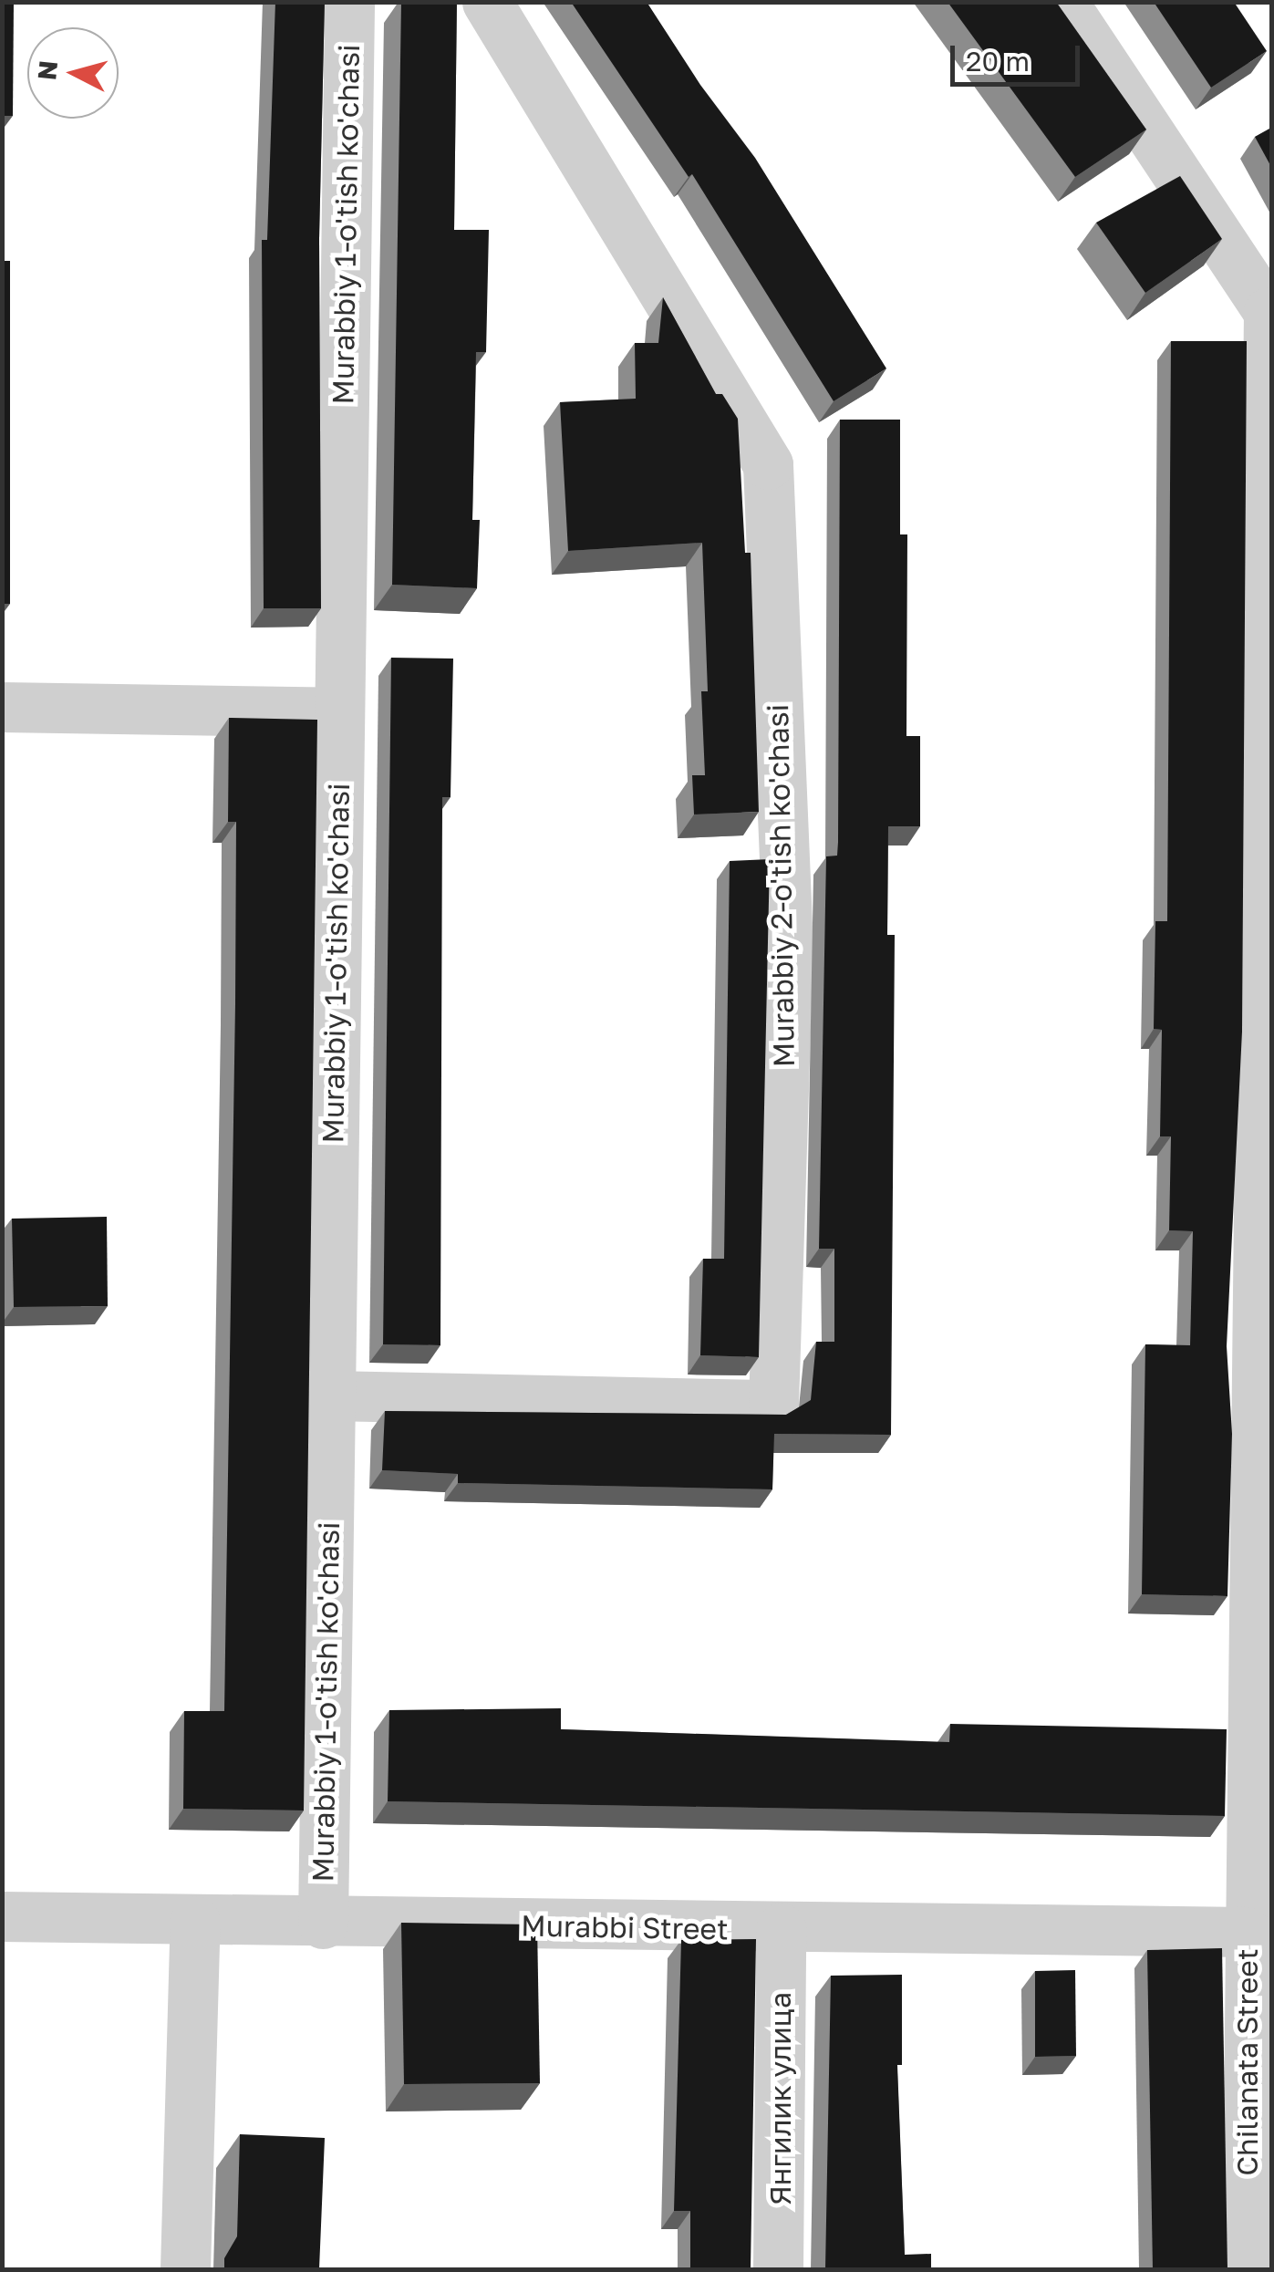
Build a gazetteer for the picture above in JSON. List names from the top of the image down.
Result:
{
  "streets": {
    "street": [
      "Murabbiy 1-o'tish ko'chasi",
      "Murabbiy 2-o'tish ko'chasi",
      "Murabbi Street",
      "Chilanata Street",
      "Янгилик улица"
    ]
  },
  "crossings": [
    ["Murabbiy 1-o'tish ko'chasi", "Murabbiy 2-o'tish ko'chasi"],
    ["Murabbiy 1-o'tish ko'chasi", "Murabbi Street"],
    ["Murabbi Street", "Chilanata Street"],
    ["Murabbi Street", "Янгилик улица"]
  ],
  "scale_bar": "20 m",
  "north": "left"
}
